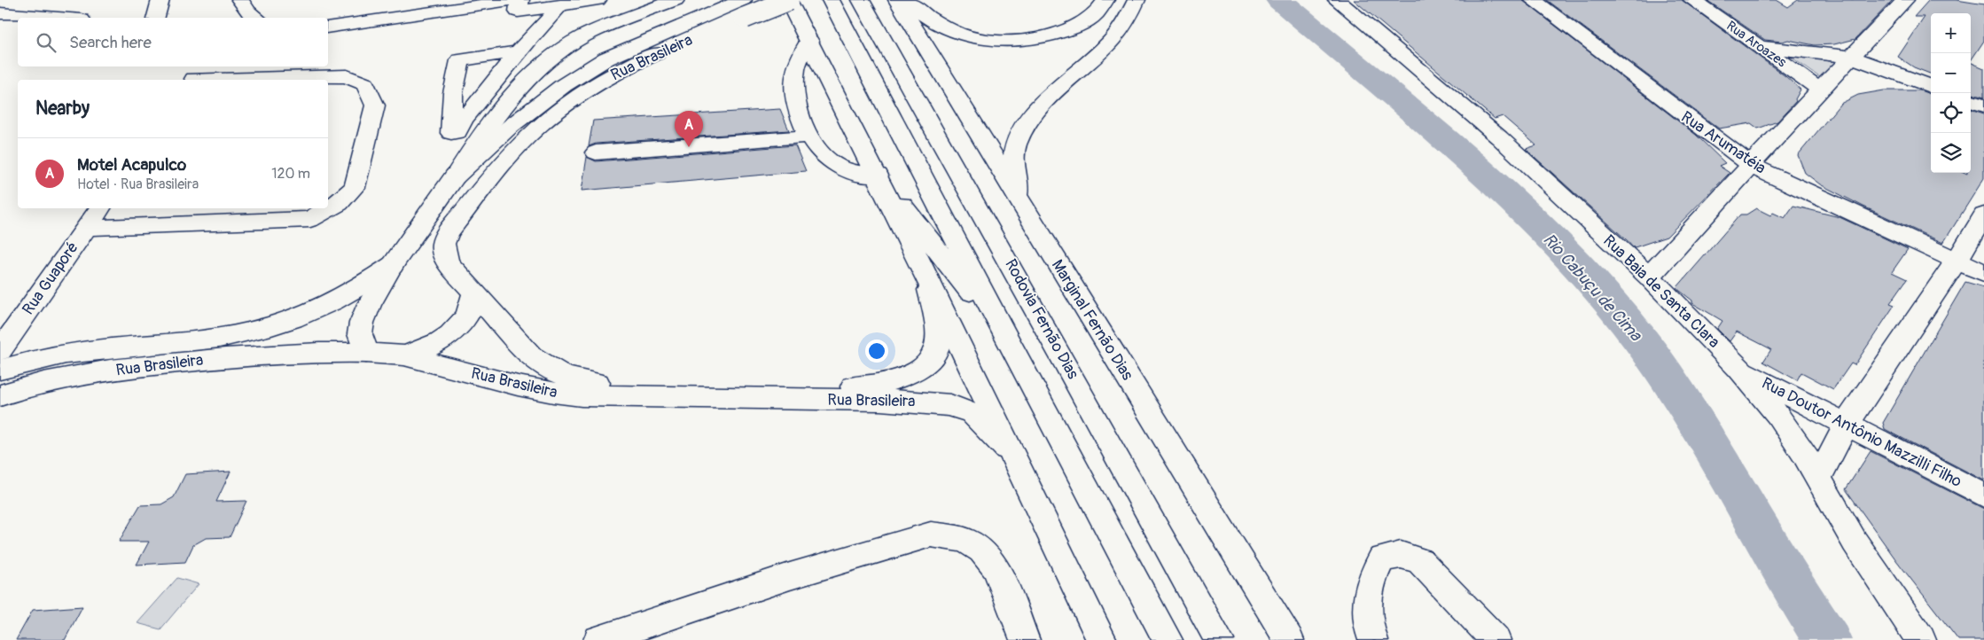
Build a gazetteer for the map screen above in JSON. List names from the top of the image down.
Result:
{
  "streets": {
    "main road": [
      "Rua Aroazes",
      "Rua Brasileira",
      "Rua Arumatéia",
      "Rua Guaporé",
      "Rua Baia de Santa Clara",
      "Rodovia Fernão Dias",
      "Marginal Fernão Dias",
      "Rua Doutor Antônio Mazzilli Filho"
    ]
  },
  "crossings": [
    ["Rua Baia de Santa Clara", "Rua Doutor Antônio Mazzilli Filho"]
  ],
  "water": ["Rio Cabuçu de Cima"],
  "page": {
    "map_buttons": ["+", "−"],
    "search": "Search here",
    "heading": "Nearby",
    "pins": "A",
    "list": [
      {
        "mark": "A",
        "name": "Motel Acapulco",
        "note": "Hotel · Rua Brasileira",
        "value": "120 m"
      }
    ]
  }
}
